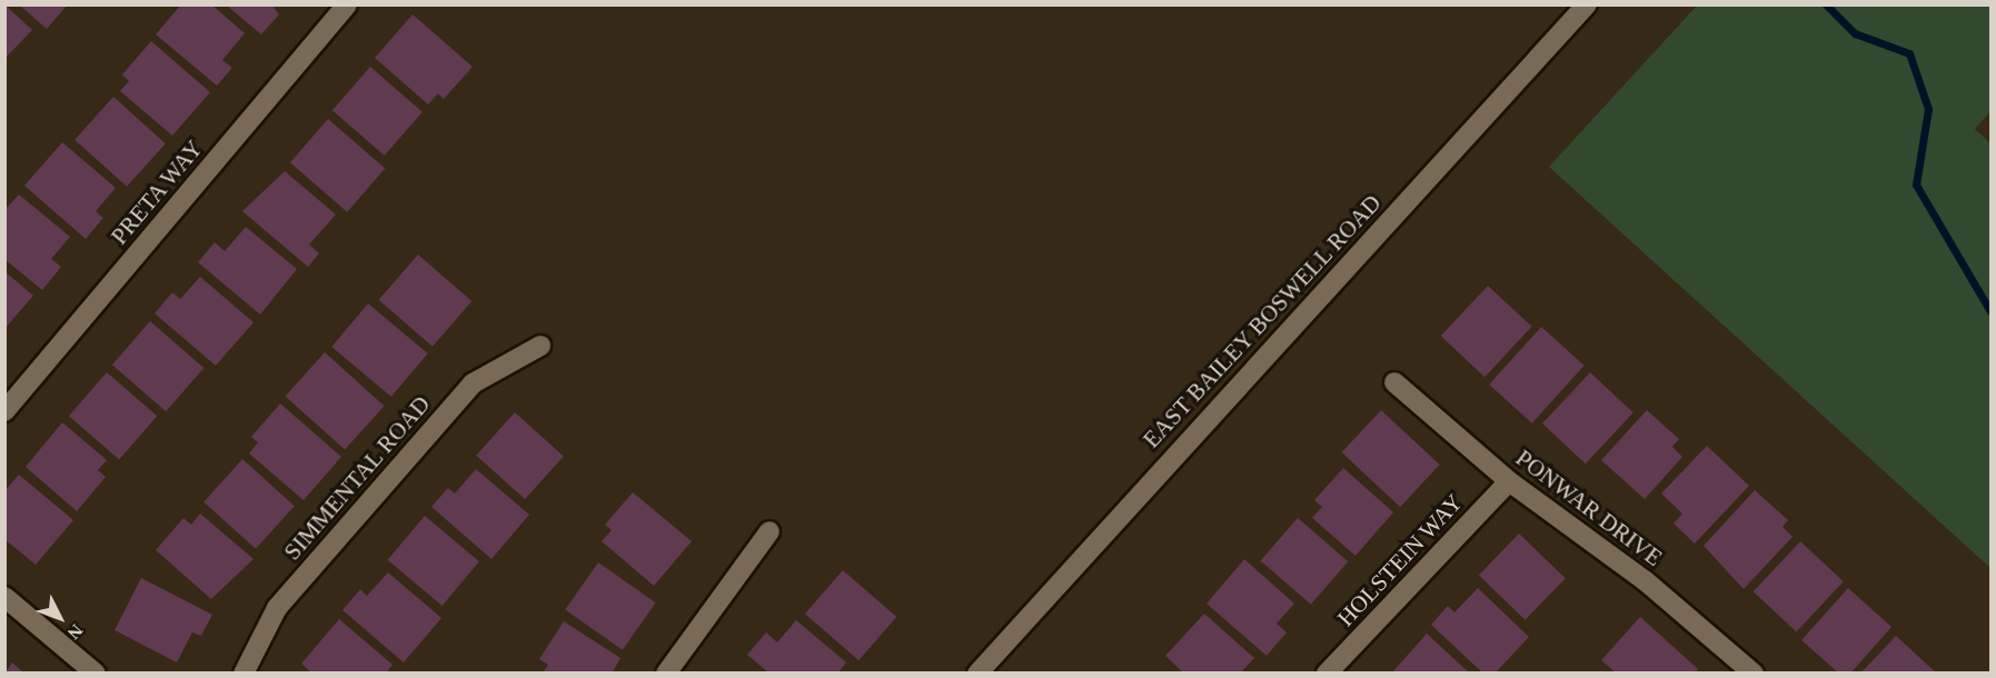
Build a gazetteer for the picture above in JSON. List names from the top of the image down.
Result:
{
  "streets": {
    "street": [
      "PRETA WAY",
      "EAST BAILEY BOSWELL ROAD",
      "SIMMENTAL ROAD",
      "PONWAR DRIVE",
      "HOLSTEIN WAY"
    ]
  },
  "crossings": [
    ["PONWAR DRIVE", "HOLSTEIN WAY"]
  ],
  "north": "bottom right"
}
